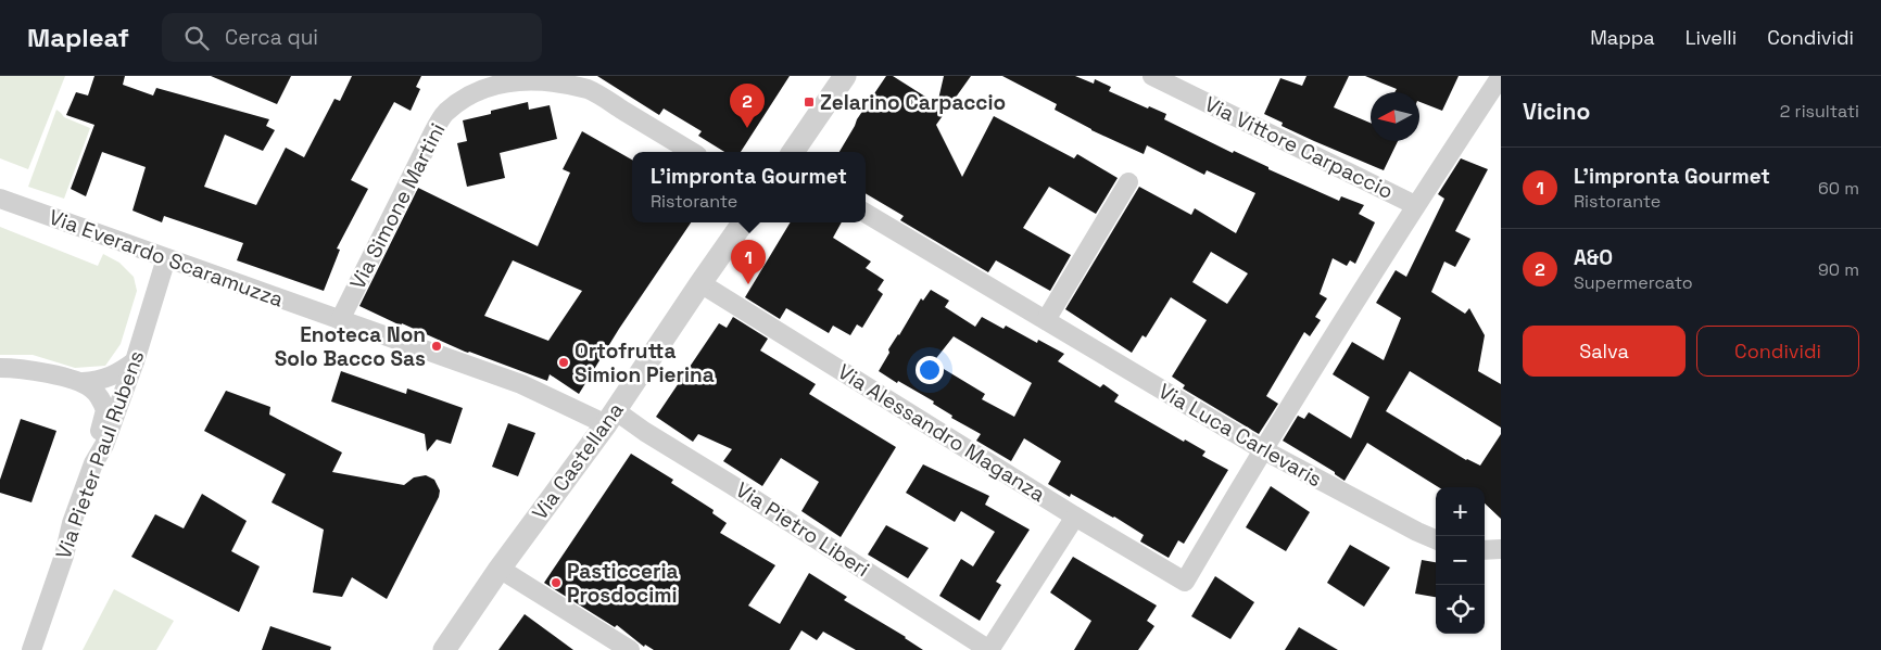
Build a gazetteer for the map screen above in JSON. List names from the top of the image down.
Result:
{
  "streets": {
    "street": [
      "Via Vittore Carpaccio",
      "Via Simone Martini",
      "Via Everardo Scaramuzza",
      "Via Alessandro Maganza",
      "Via Luca Carlevaris",
      "Via Pieter Paul Rubens",
      "Via Castellana",
      "Via Pietro Liberi"
    ]
  },
  "crossings": [
    ["Via Simone Martini", "Via Everardo Scaramuzza"],
    ["Via Everardo Scaramuzza", "Via Pieter Paul Rubens"],
    ["Via Everardo Scaramuzza", "Via Castellana"],
    ["Via Everardo Scaramuzza", "Via Pietro Liberi"],
    ["Via Alessandro Maganza", "Via Luca Carlevaris"],
    ["Via Alessandro Maganza", "Via Castellana"],
    ["Via Castellana", "Via Pietro Liberi"]
  ],
  "places": {
    "transit": ["Zelarino Carpaccio"],
    "other": ["Enoteca Non Solo Bacco Sas", "Ortofrutta Simion Pierina", "Pasticceria Prosdocimi"]
  },
  "north": "left",
  "page": {
    "header": "Mapleaf",
    "search": "Cerca qui",
    "nav": ["Mappa", "Livelli", "Condividi"],
    "heading": ["Vicino", "2 risultati"],
    "pins": ["2", "1"],
    "list": [
      {
        "mark": "1",
        "name": "L'impronta Gourmet",
        "note": "Ristorante",
        "value": "60 m"
      },
      {
        "mark": "2",
        "name": "A&O",
        "note": "Supermercato",
        "value": "90 m"
      }
    ],
    "popup": ["L'impronta Gourmet", "Ristorante"],
    "buttons": ["Salva", "Condividi"],
    "map_buttons": ["+", "−"]
  }
}
